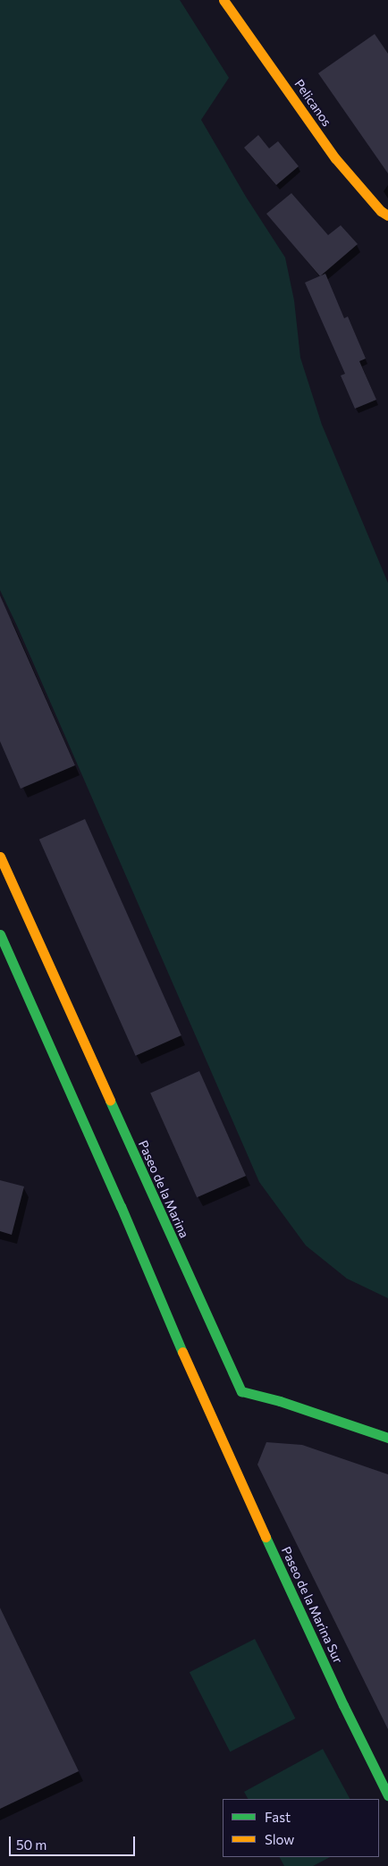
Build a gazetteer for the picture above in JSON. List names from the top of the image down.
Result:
{
  "streets": {
    "street": ["Pelicanos", "Paseo de la Marina", "Paseo de la Marina Sur"]
  },
  "legend": ["Fast", "Slow"],
  "scale_bar": "50 m"
}
